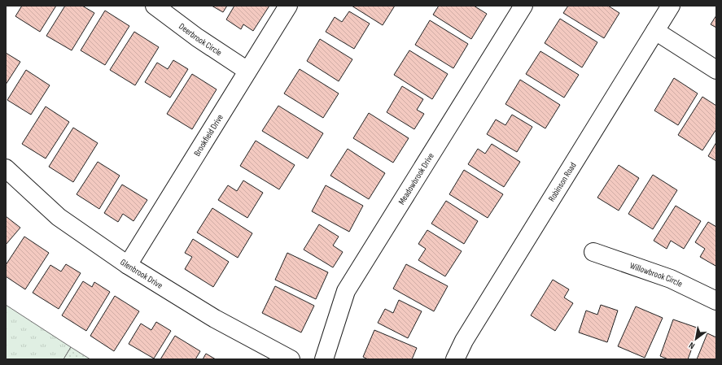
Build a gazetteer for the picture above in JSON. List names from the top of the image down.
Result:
{
  "streets": {
    "street": [
      "Deerbrook Circle",
      "Brookfield Drive",
      "Meadowbrook Drive",
      "Robinson Road",
      "Glenbrook Drive",
      "Willowbrook Circle"
    ]
  },
  "crossings": [
    ["Deerbrook Circle", "Brookfield Drive"],
    ["Brookfield Drive", "Glenbrook Drive"]
  ],
  "north": "bottom left"
}
